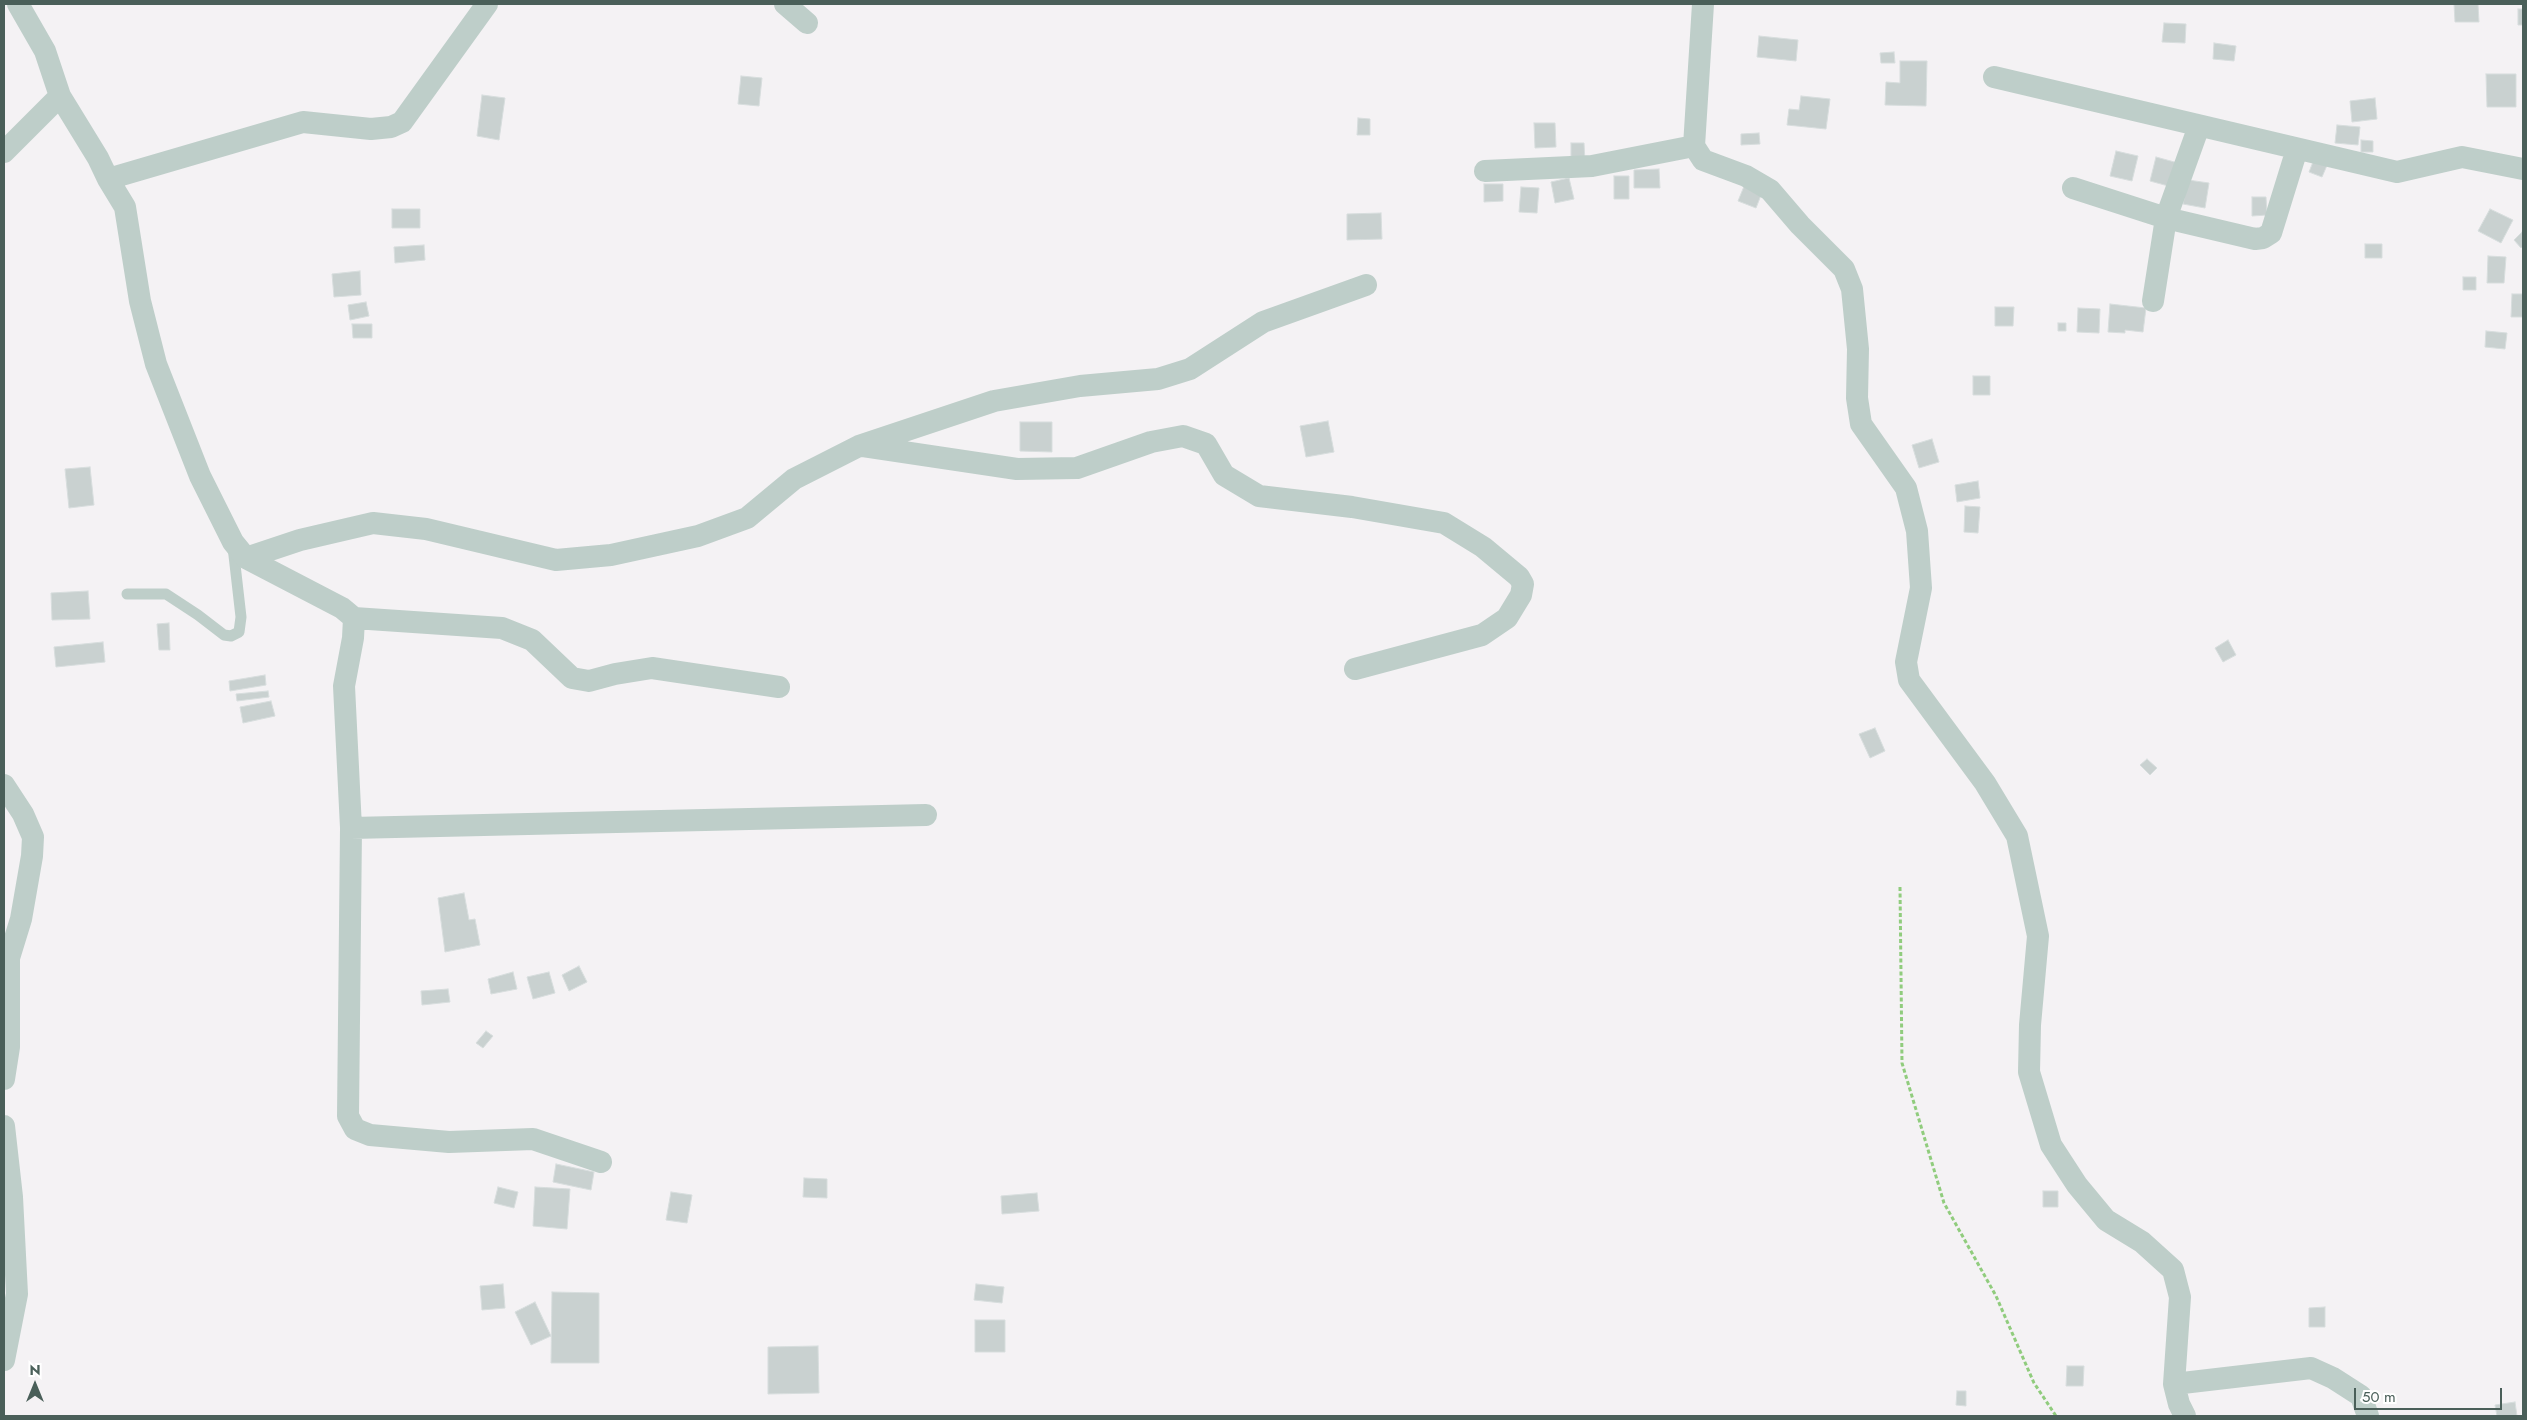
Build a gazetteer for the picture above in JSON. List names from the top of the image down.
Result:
{
  "scale_bar": "50 m",
  "north": "top"
}
